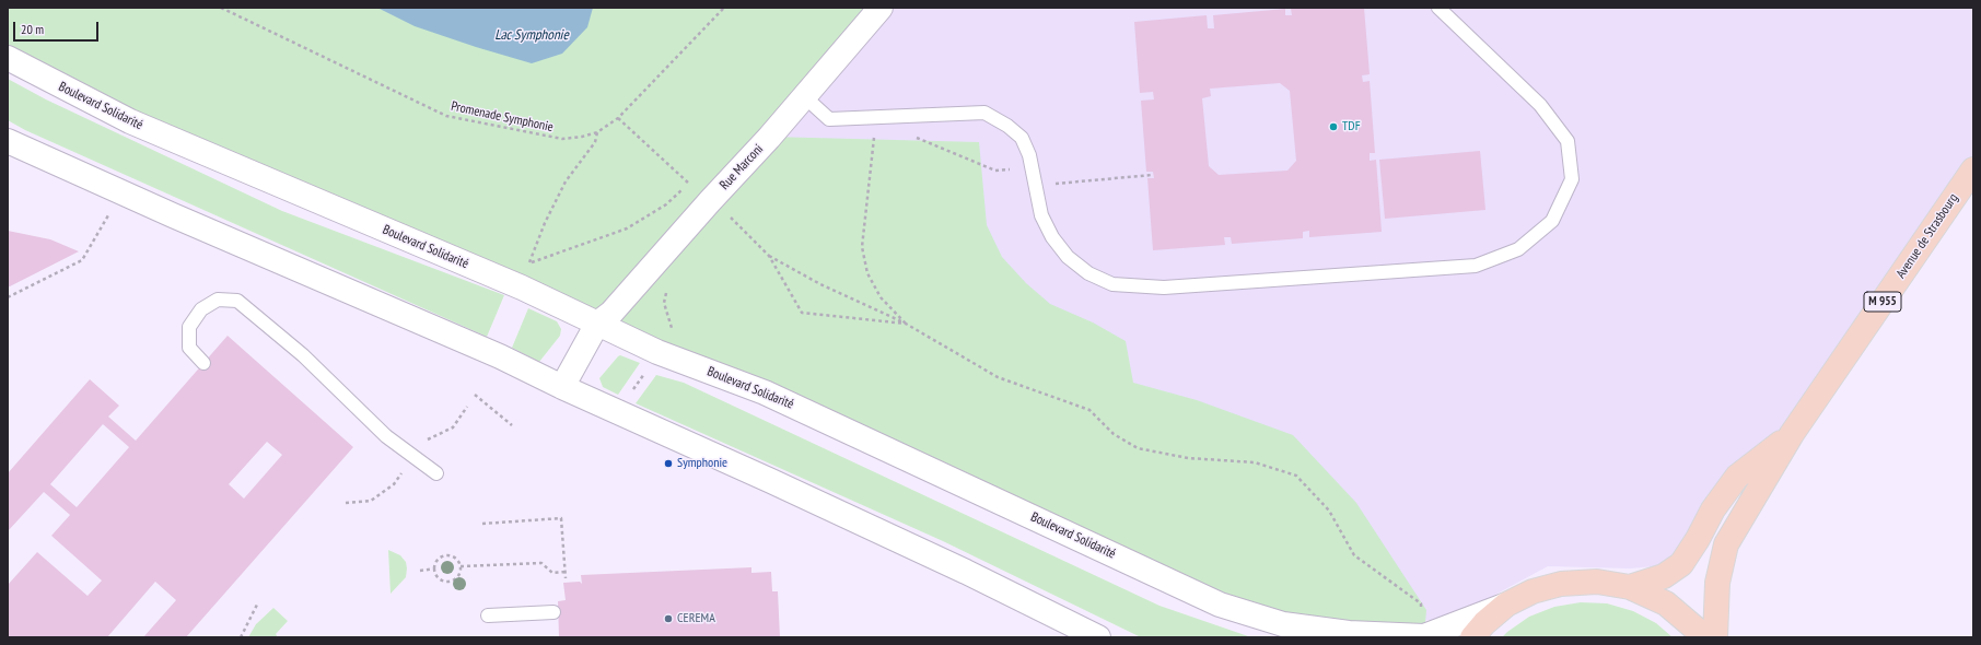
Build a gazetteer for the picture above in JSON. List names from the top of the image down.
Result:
{
  "streets": {
    "main road": [
      "Boulevard Solidarité",
      "Rue Marconi",
      "Avenue de Strasbourg",
      "M 955"
    ],
    "path": ["Promenade Symphonie"]
  },
  "crossings": [
    ["Boulevard Solidarité", "Rue Marconi"]
  ],
  "water": ["Lac Symphonie"],
  "places": ["TDF", "Symphonie", "CEREMA"],
  "scale_bar": "20 m"
}
